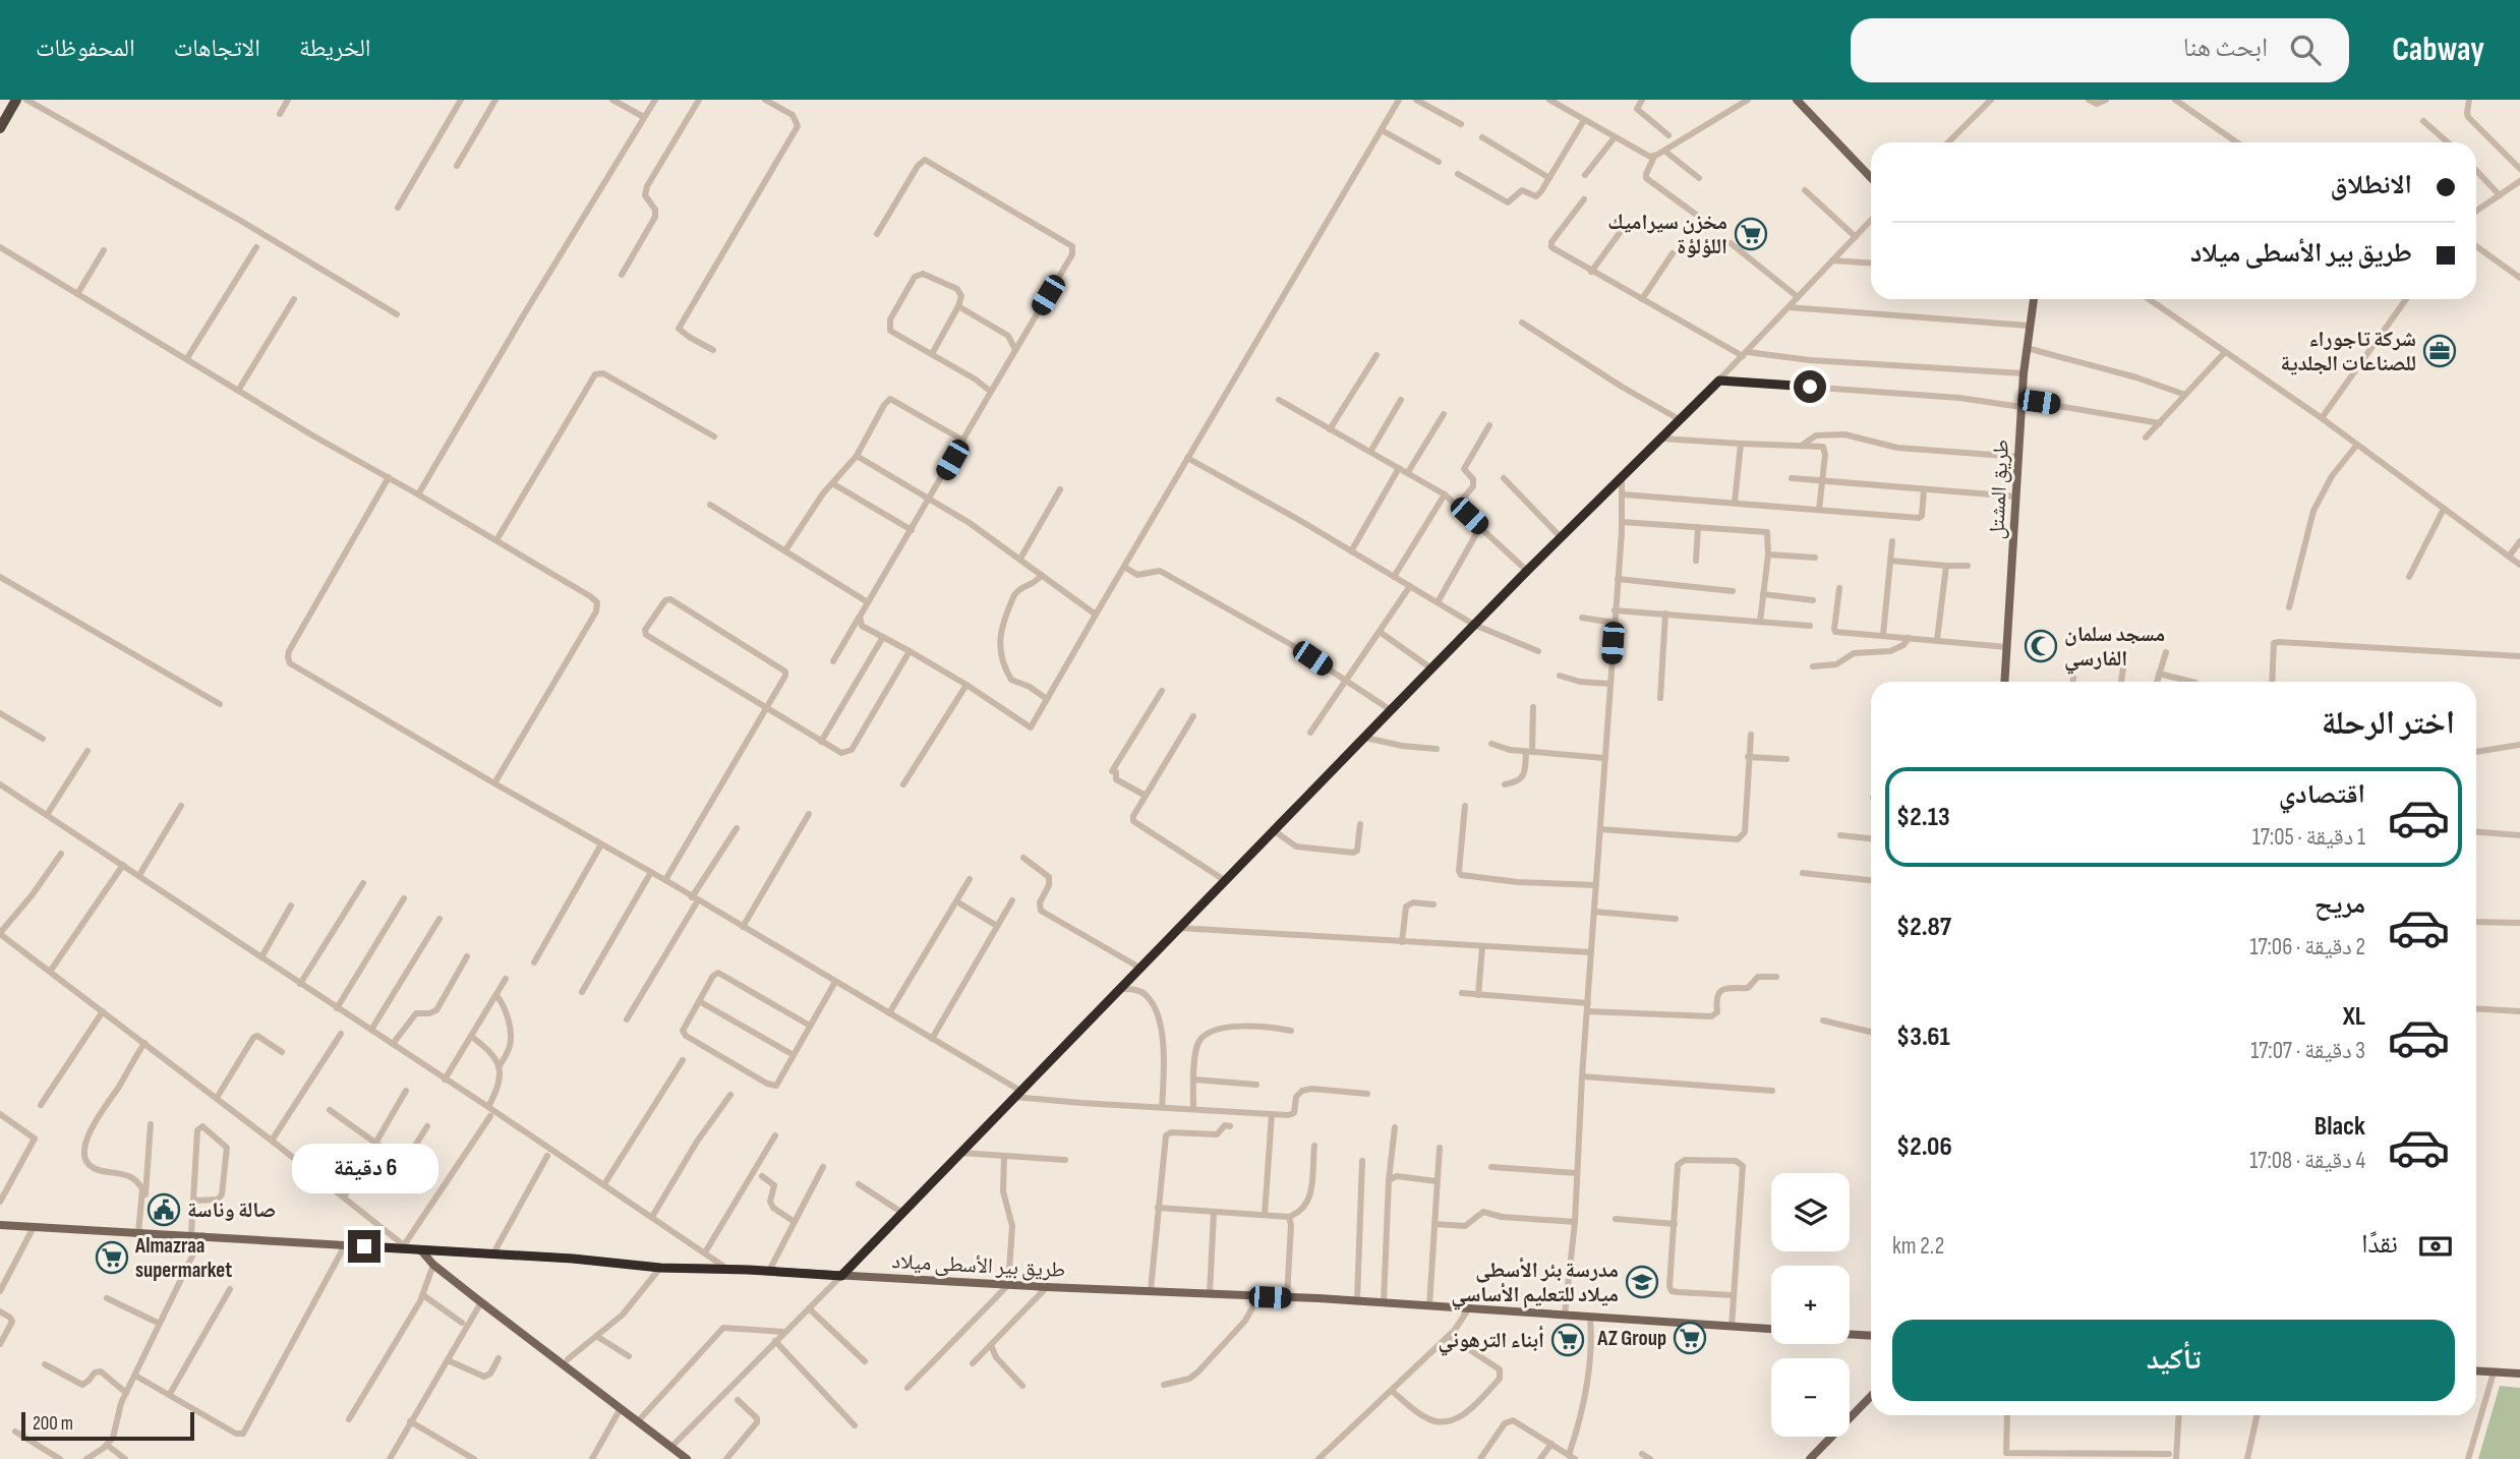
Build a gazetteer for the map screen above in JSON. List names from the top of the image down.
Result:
{
  "streets": {
    "main road": ["طريق المشتل", "طريق بير الأسطى ميلاد"]
  },
  "places": {
    "supermarket": [
      "مخزن سيراميك اللؤلؤة",
      "Almazraa supermarket",
      "AZ Group",
      "أبناء الترهوني"
    ],
    "office": ["شركة تاجوراء للصناعات الجلدية"],
    "mosque": ["مسجد سلمان الفارسي"],
    "public building": ["صالة وناسة"],
    "school or university": ["مدرسة بئر الأسطى ميلاد للتعليم الأساسي"]
  },
  "scale_bar": "200 m",
  "page": {
    "header": "Cabway",
    "search": "ابحث هنا",
    "nav": ["الخريطة", "الاتجاهات", "المحفوظات"],
    "banner": ["الانطلاق", "طريق بير الأسطى ميلاد"],
    "heading": "اختر الرحلة",
    "list": [
      {
        "name": "اقتصادي",
        "note": "1 دقيقة · 17:05",
        "value": "$2.13"
      },
      {
        "name": "مريح",
        "note": "2 دقيقة · 17:06",
        "value": "$2.87"
      },
      {
        "name": "XL",
        "note": "3 دقيقة · 17:07",
        "value": "$3.61"
      },
      {
        "name": "Black",
        "note": "4 دقيقة · 17:08",
        "value": "$2.06"
      }
    ],
    "bubble": "6 دقيقة",
    "map_buttons": ["+", "−"],
    "pay": ["نقدًا", "2.2 km"],
    "buttons": "تأكيد",
    "scale": "200 m"
  }
}
